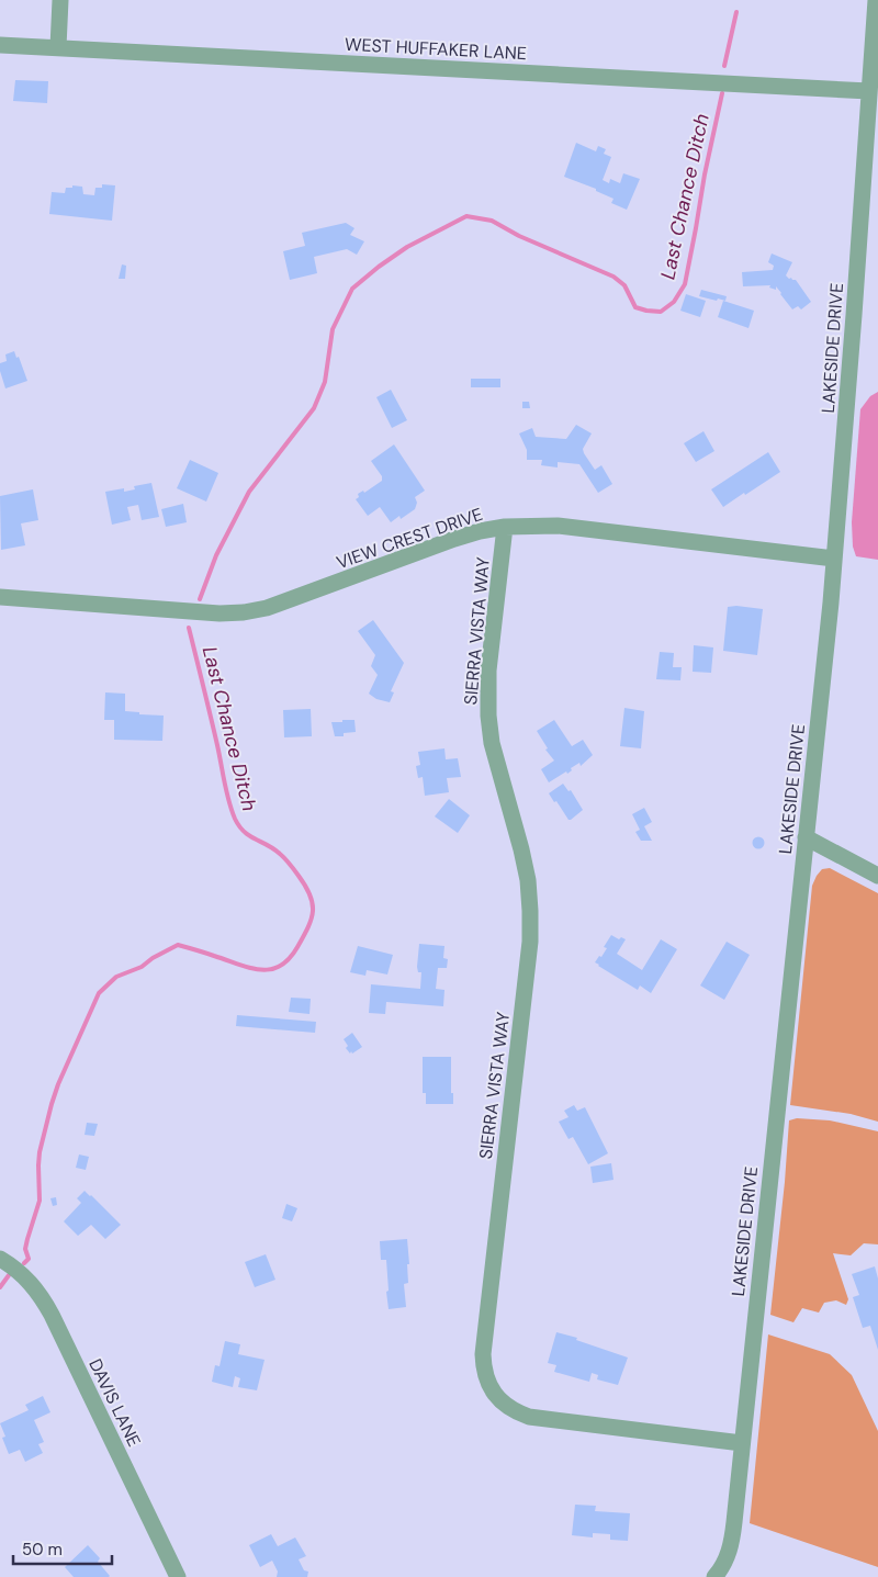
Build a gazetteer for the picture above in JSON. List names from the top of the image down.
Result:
{
  "streets": {
    "street": [
      "WEST HUFFAKER LANE",
      "LAKESIDE DRIVE",
      "VIEW CREST DRIVE",
      "SIERRA VISTA WAY",
      "DAVIS LANE"
    ]
  },
  "crossings": [
    ["WEST HUFFAKER LANE", "LAKESIDE DRIVE"],
    ["LAKESIDE DRIVE", "VIEW CREST DRIVE"],
    ["LAKESIDE DRIVE", "SIERRA VISTA WAY"],
    ["VIEW CREST DRIVE", "SIERRA VISTA WAY"]
  ],
  "water": ["Last Chance Ditch"],
  "scale_bar": "50 m"
}
